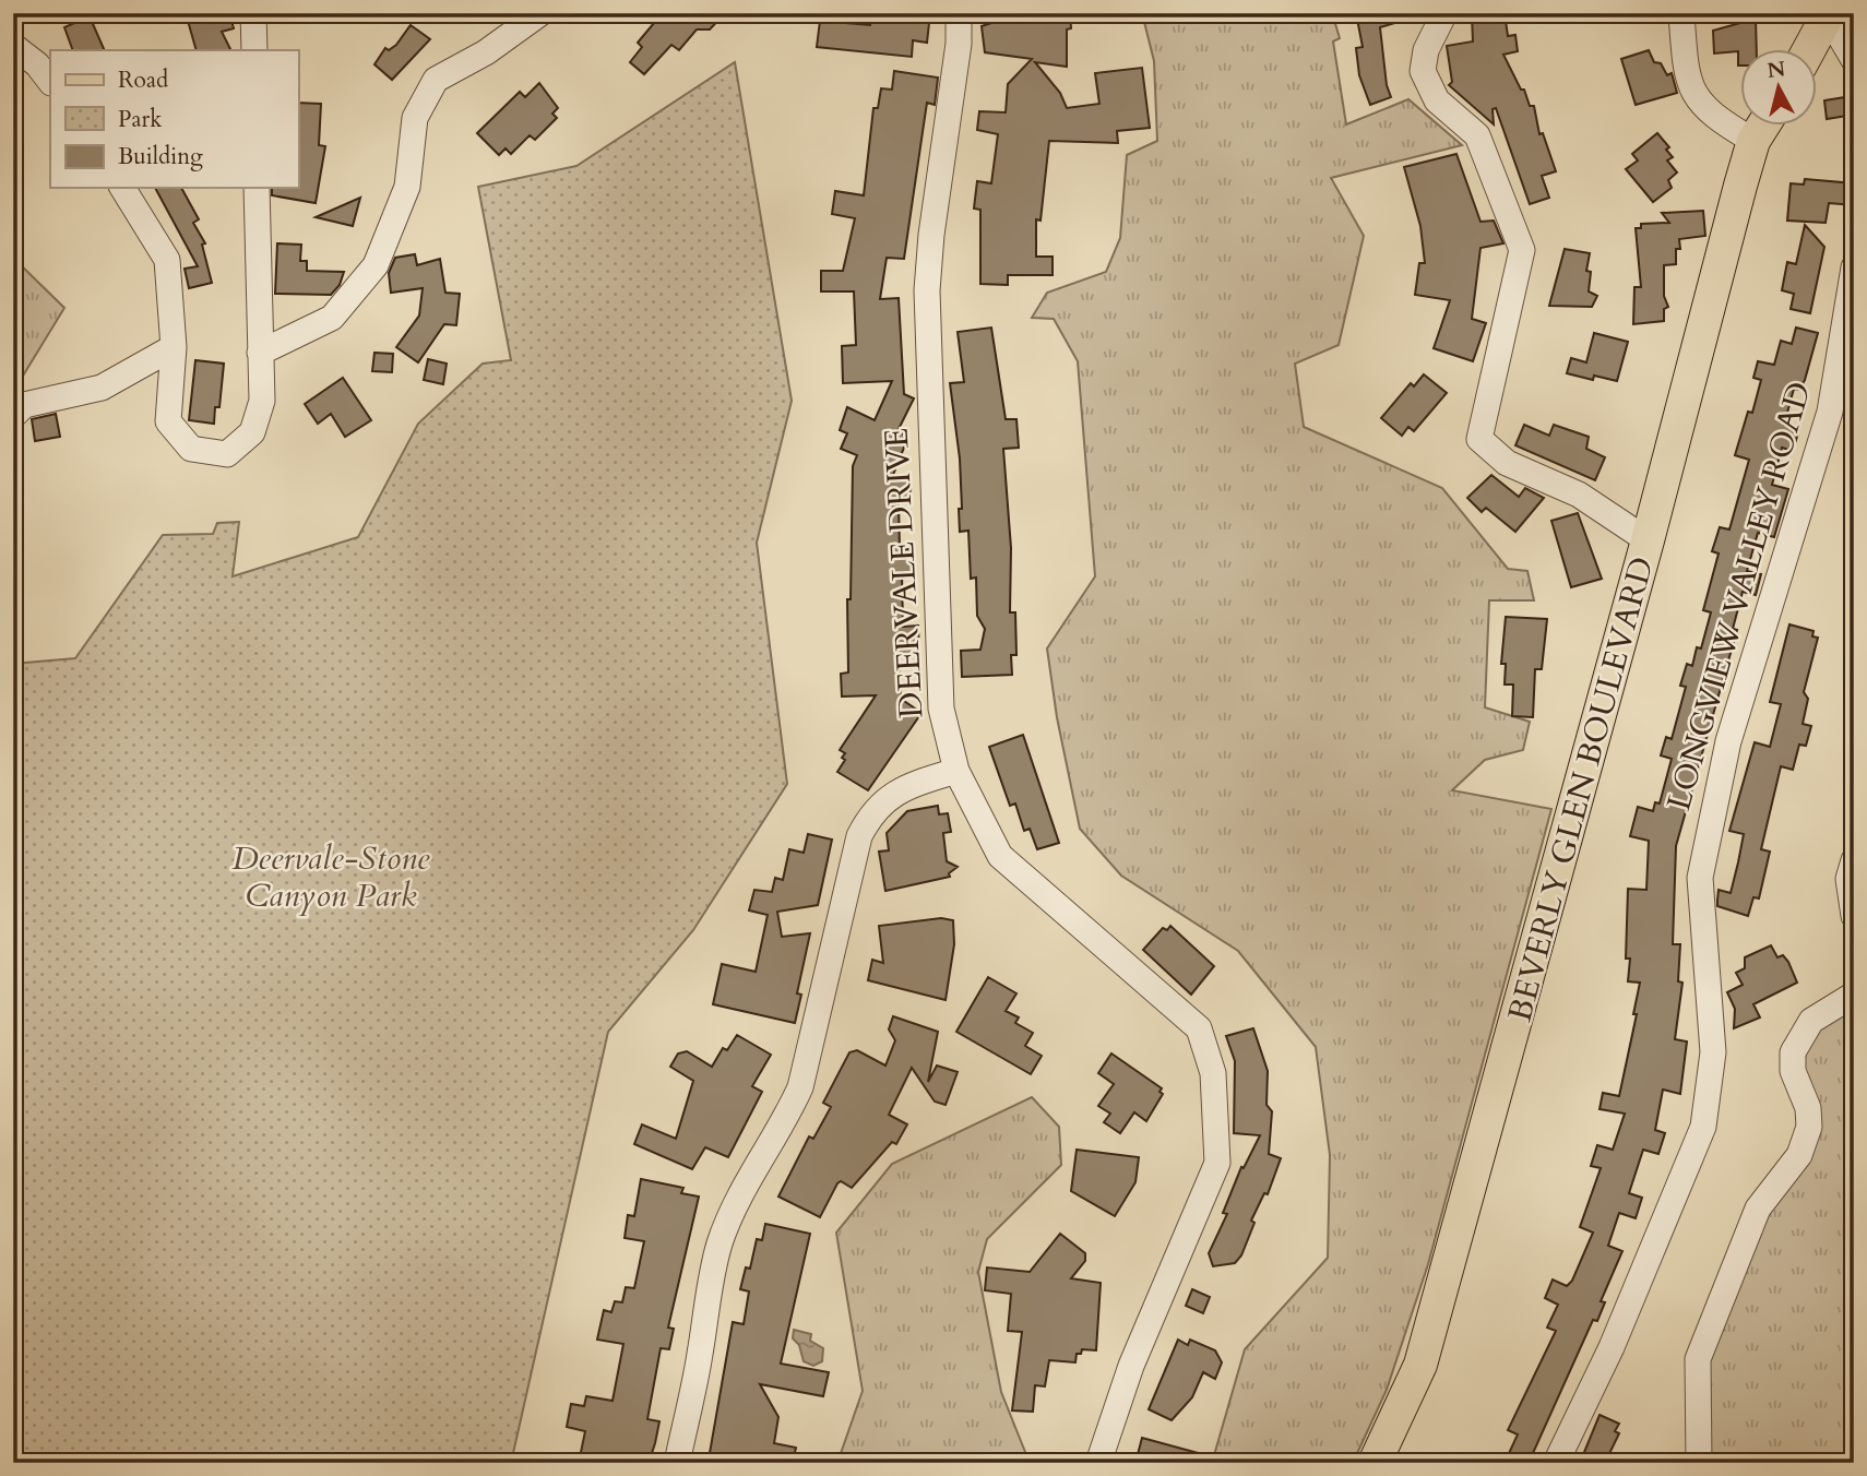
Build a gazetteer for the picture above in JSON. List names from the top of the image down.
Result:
{
  "streets": {
    "main road": ["BEVERLY GLEN BOULEVARD"],
    "street": ["DEERVALE DRIVE", "LONGVIEW VALLEY ROAD"]
  },
  "parks": ["Deervale-Stone Canyon Park"],
  "legend": ["Road", "Park", "Building"],
  "north": "top"
}
